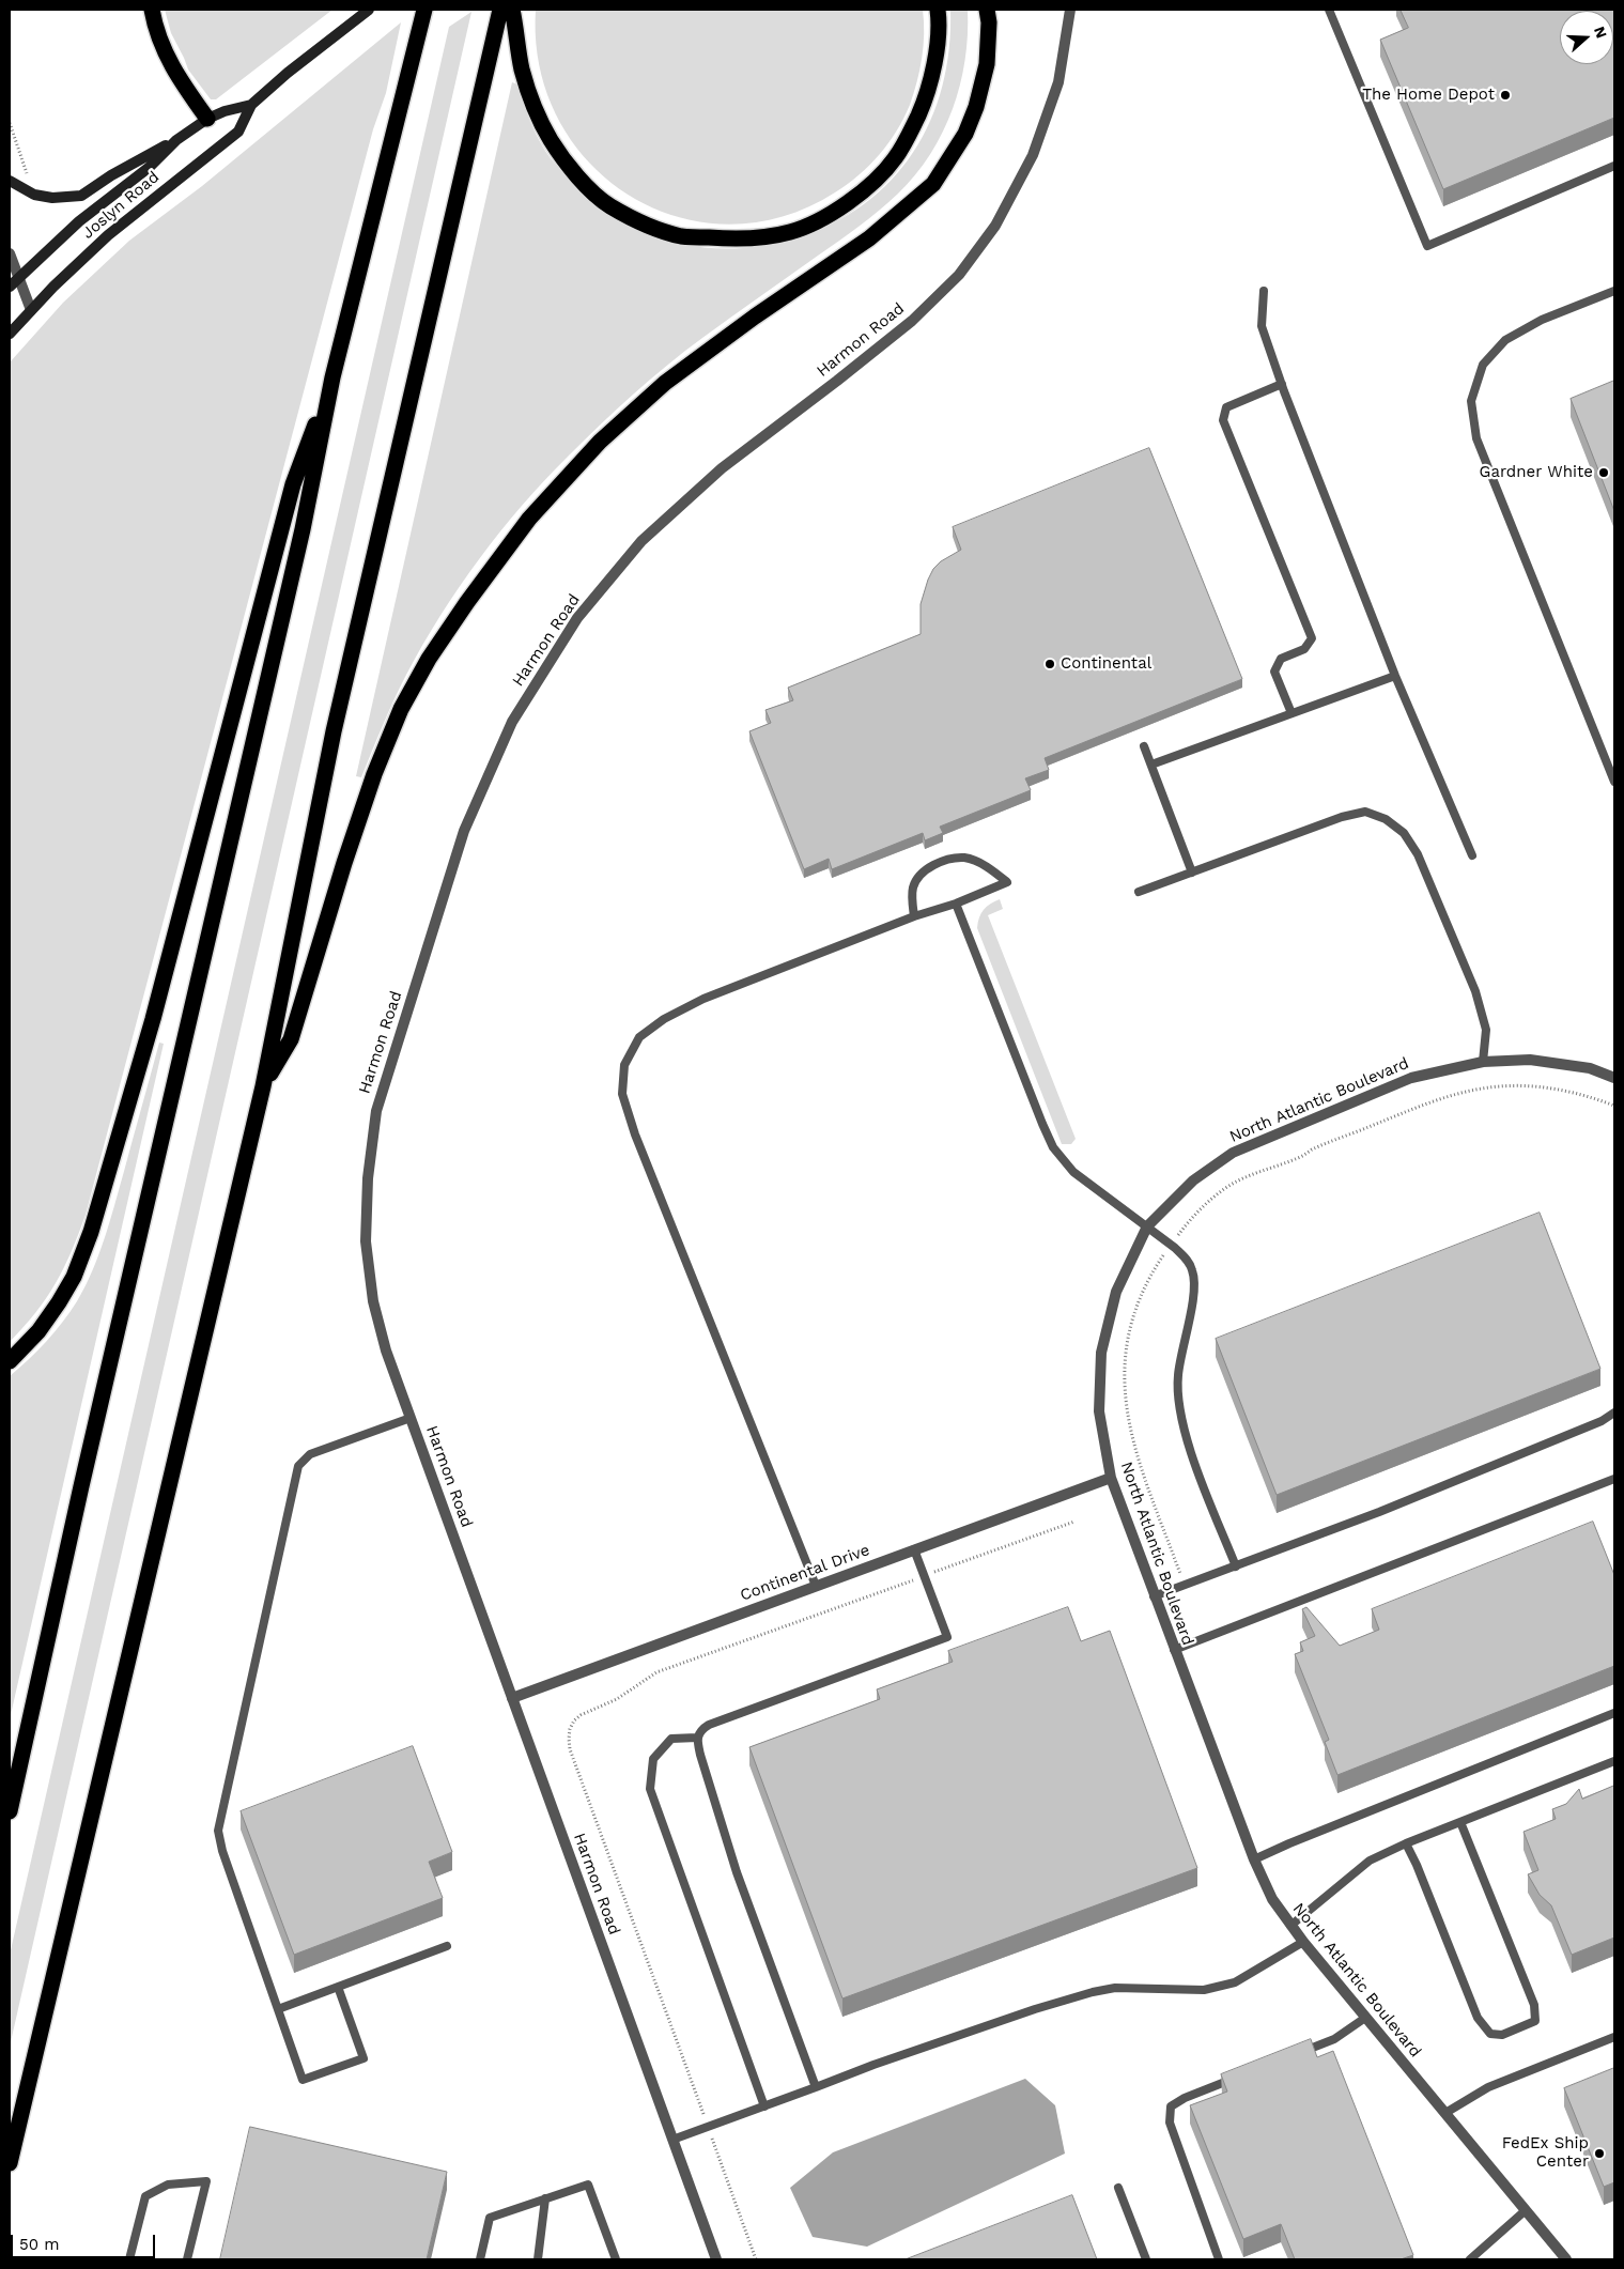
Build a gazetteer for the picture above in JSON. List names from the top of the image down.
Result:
{
  "streets": {
    "main road": ["Joslyn Road"],
    "street": ["Harmon Road", "North Atlantic Boulevard", "Continental Drive"]
  },
  "crossings": [
    ["Harmon Road", "Continental Drive"],
    ["North Atlantic Boulevard", "Continental Drive"]
  ],
  "places": [
    "The Home Depot",
    "Gardner White",
    "Continental",
    "FedEx Ship Center"
  ],
  "scale_bar": "50 m",
  "north": "right"
}
